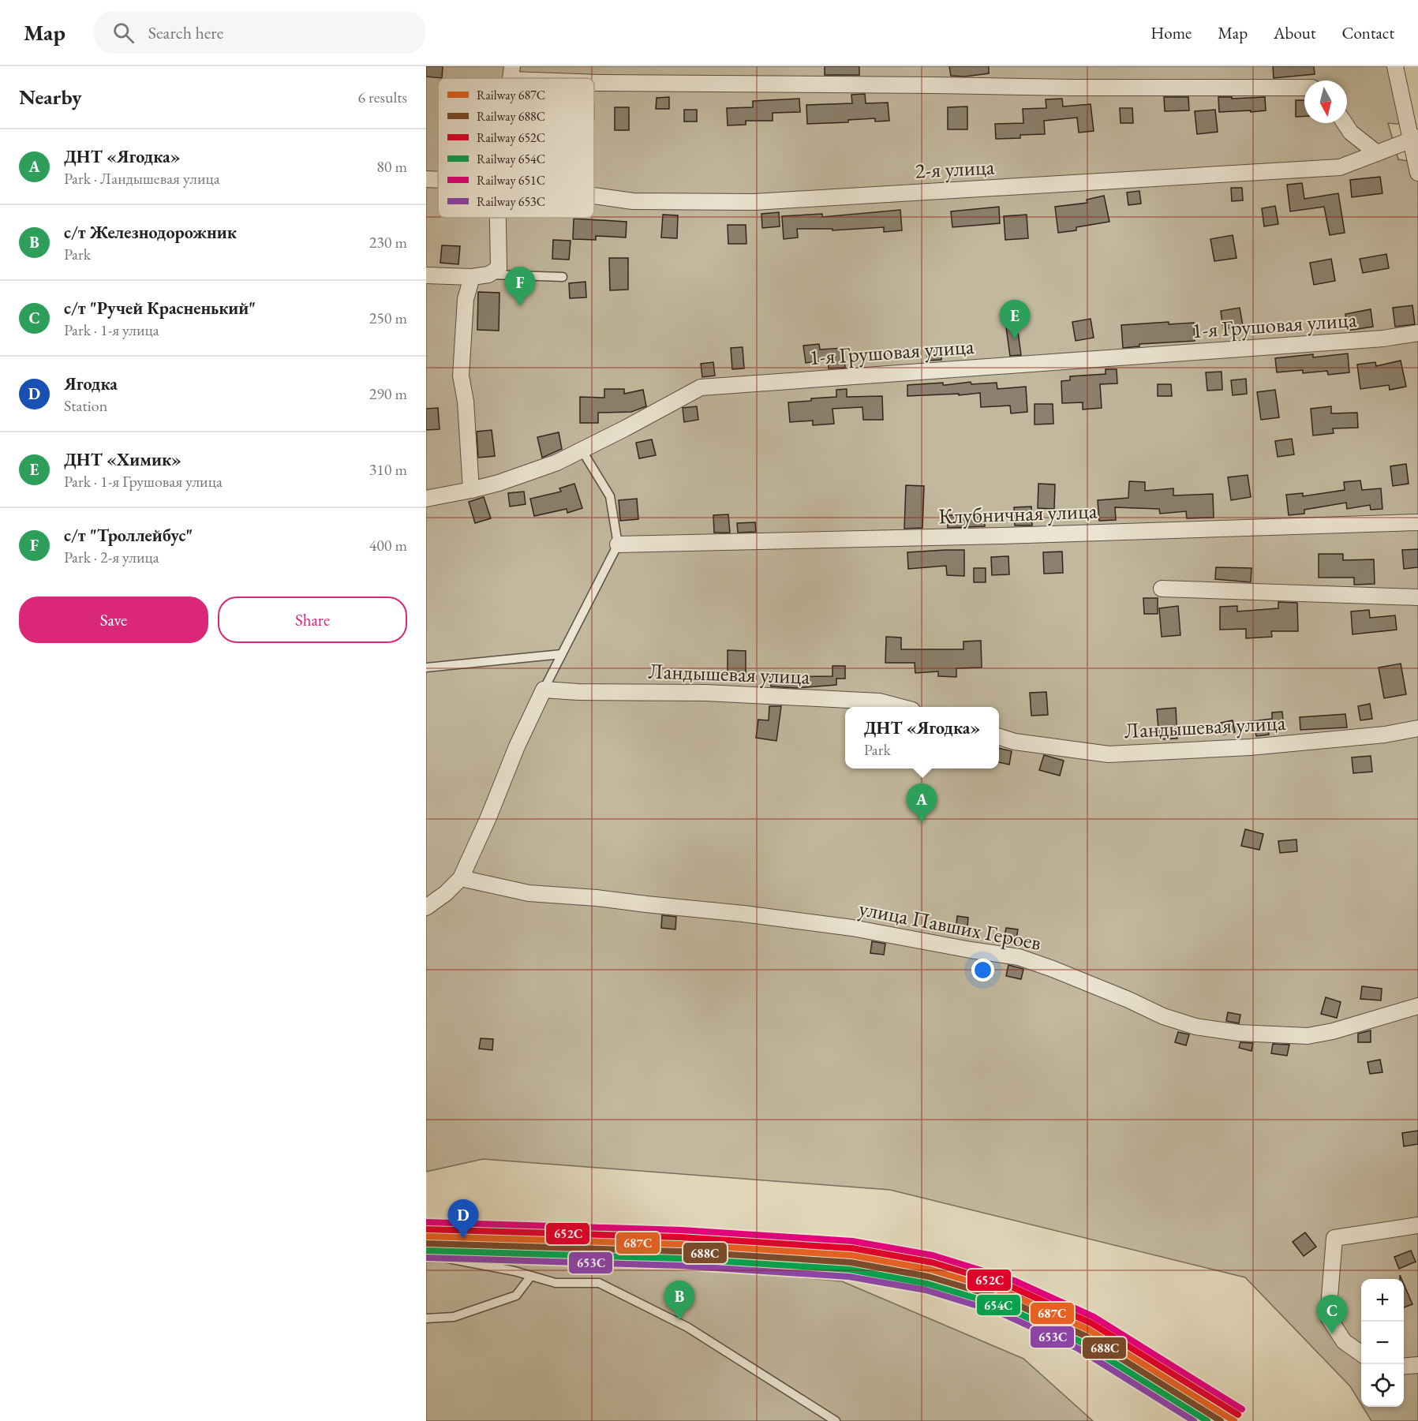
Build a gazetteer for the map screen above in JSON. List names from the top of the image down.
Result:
{
  "streets": {
    "street": [
      "2-я улица",
      "1-я Грушовая улица",
      "Клубничная улица",
      "Ландышевая улица",
      "улица Павших Героев"
    ]
  },
  "lines": [
    "rail line 651С",
    "rail line 652С",
    "rail line 687С",
    "rail line 688С",
    "rail line 654С",
    "rail line 653С"
  ],
  "legend": [
    "Railway 687С",
    "Railway 688С",
    "Railway 652С",
    "Railway 654С",
    "Railway 651С",
    "Railway 653С"
  ],
  "north": "bottom",
  "page": {
    "header": "Map",
    "search": "Search here",
    "nav": [
      "Home",
      "Map",
      "About",
      "Contact"
    ],
    "heading": ["Nearby", "6 results"],
    "list": [
      {
        "mark": "A",
        "name": "ДНТ «Ягодка»",
        "note": "Park · Ландышевая улица",
        "value": "80 m"
      },
      {
        "mark": "B",
        "name": "с/т Железнодорожник",
        "note": "Park",
        "value": "230 m"
      },
      {
        "mark": "C",
        "name": "с/т \"Ручей Красненький\"",
        "note": "Park · 1-я улица",
        "value": "250 m"
      },
      {
        "mark": "D",
        "name": "Ягодка",
        "note": "Station",
        "value": "290 m"
      },
      {
        "mark": "E",
        "name": "ДНТ «Химик»",
        "note": "Park · 1-я Грушовая улица",
        "value": "310 m"
      },
      {
        "mark": "F",
        "name": "с/т \"Троллейбус\"",
        "note": "Park · 2-я улица",
        "value": "400 m"
      }
    ],
    "pins": [
      "F",
      "E",
      "A",
      "D",
      "B",
      "C"
    ],
    "buttons": ["Save", "Share"],
    "popup": ["ДНТ «Ягодка»", "Park"],
    "map_buttons": ["+", "−"]
  }
}
